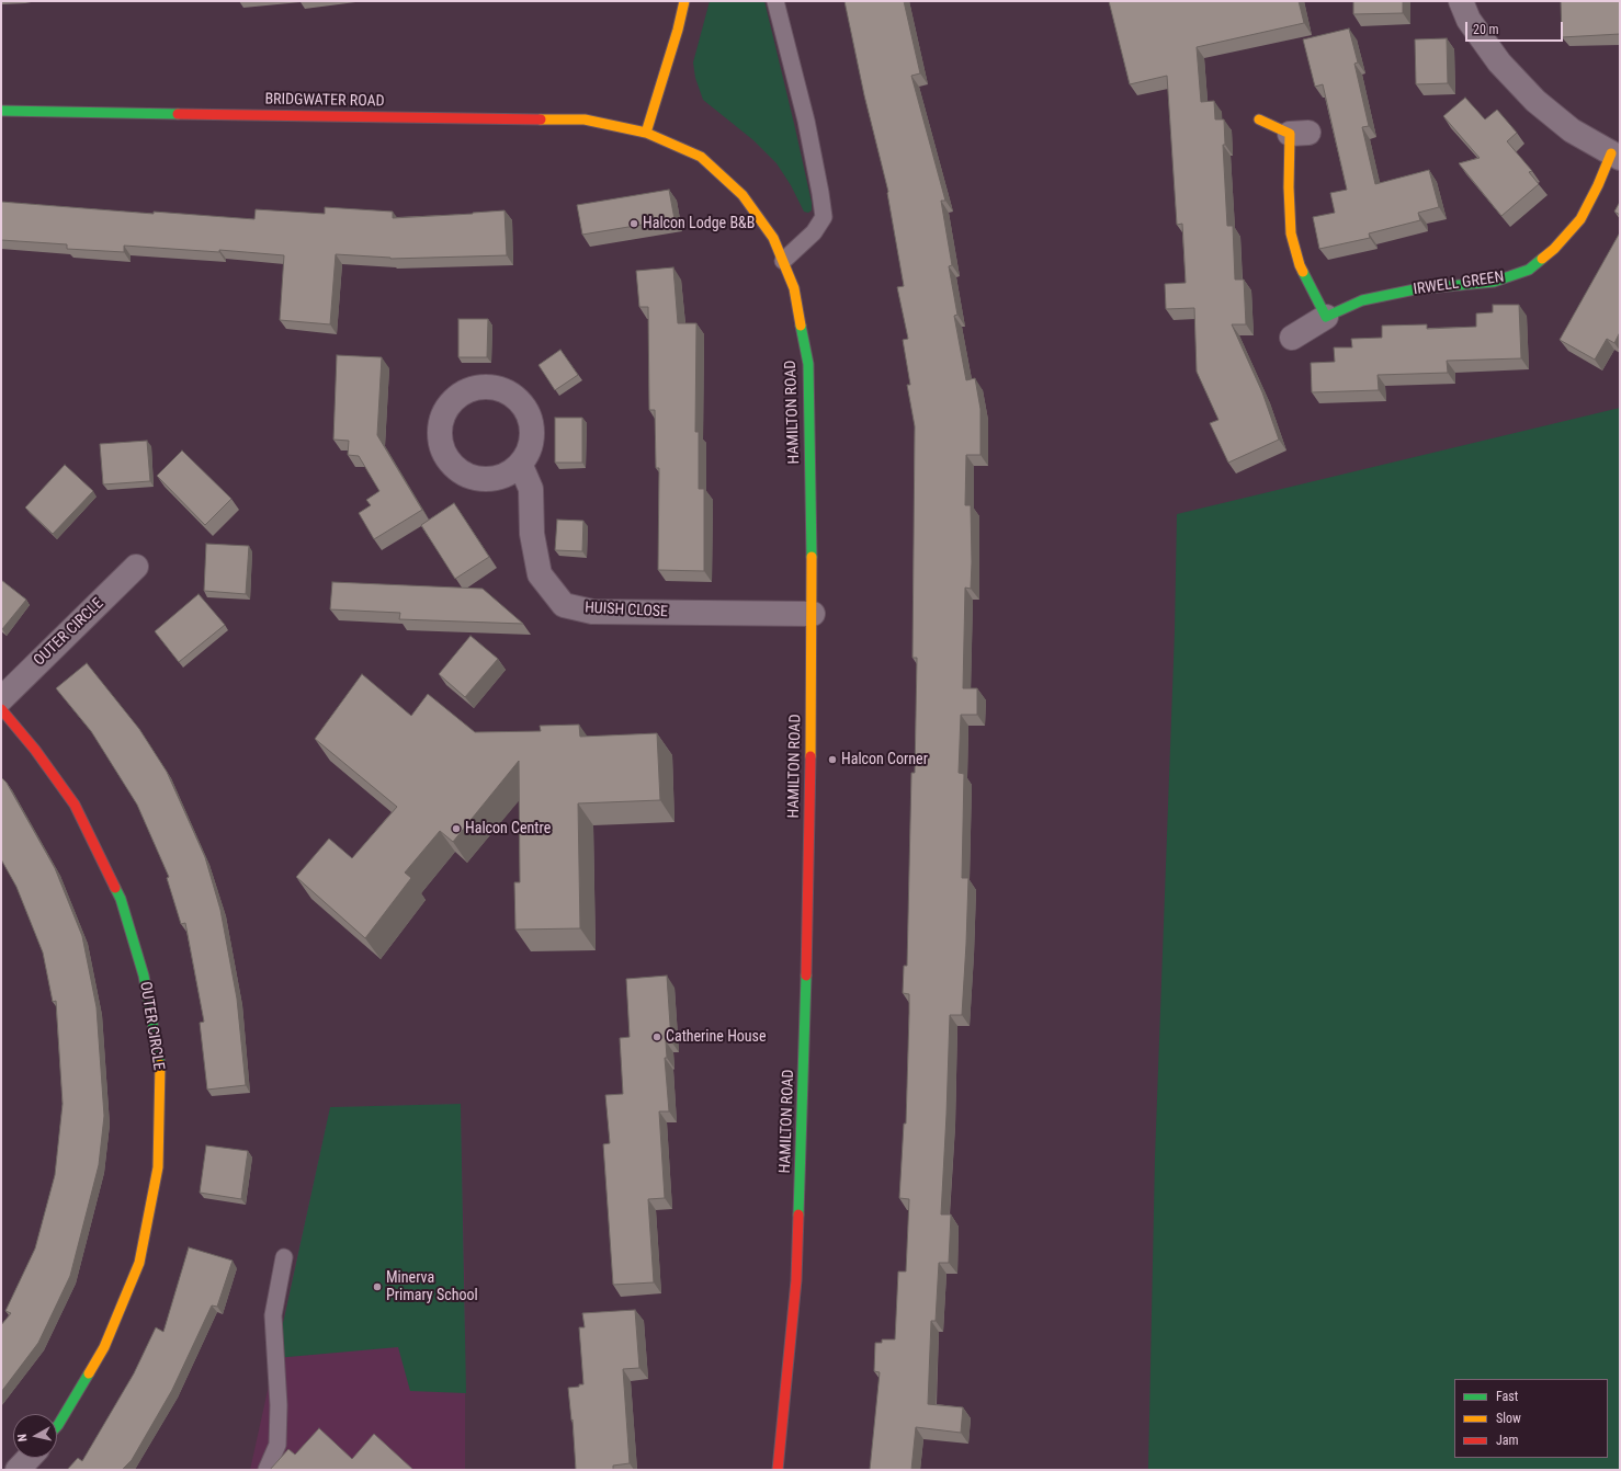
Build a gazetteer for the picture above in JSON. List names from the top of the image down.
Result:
{
  "streets": {
    "street": [
      "BRIDGWATER ROAD",
      "IRWELL GREEN",
      "HAMILTON ROAD",
      "HUISH CLOSE",
      "OUTER CIRCLE"
    ]
  },
  "crossings": [
    ["BRIDGWATER ROAD", "HAMILTON ROAD"],
    ["HAMILTON ROAD", "HUISH CLOSE"]
  ],
  "places": [
    "Halcon Lodge B&B",
    "Halcon Corner",
    "Halcon Centre",
    "Catherine House",
    "Minerva Primary School"
  ],
  "legend": ["Fast", "Slow", "Jam"],
  "scale_bar": "20 m",
  "north": "left"
}
